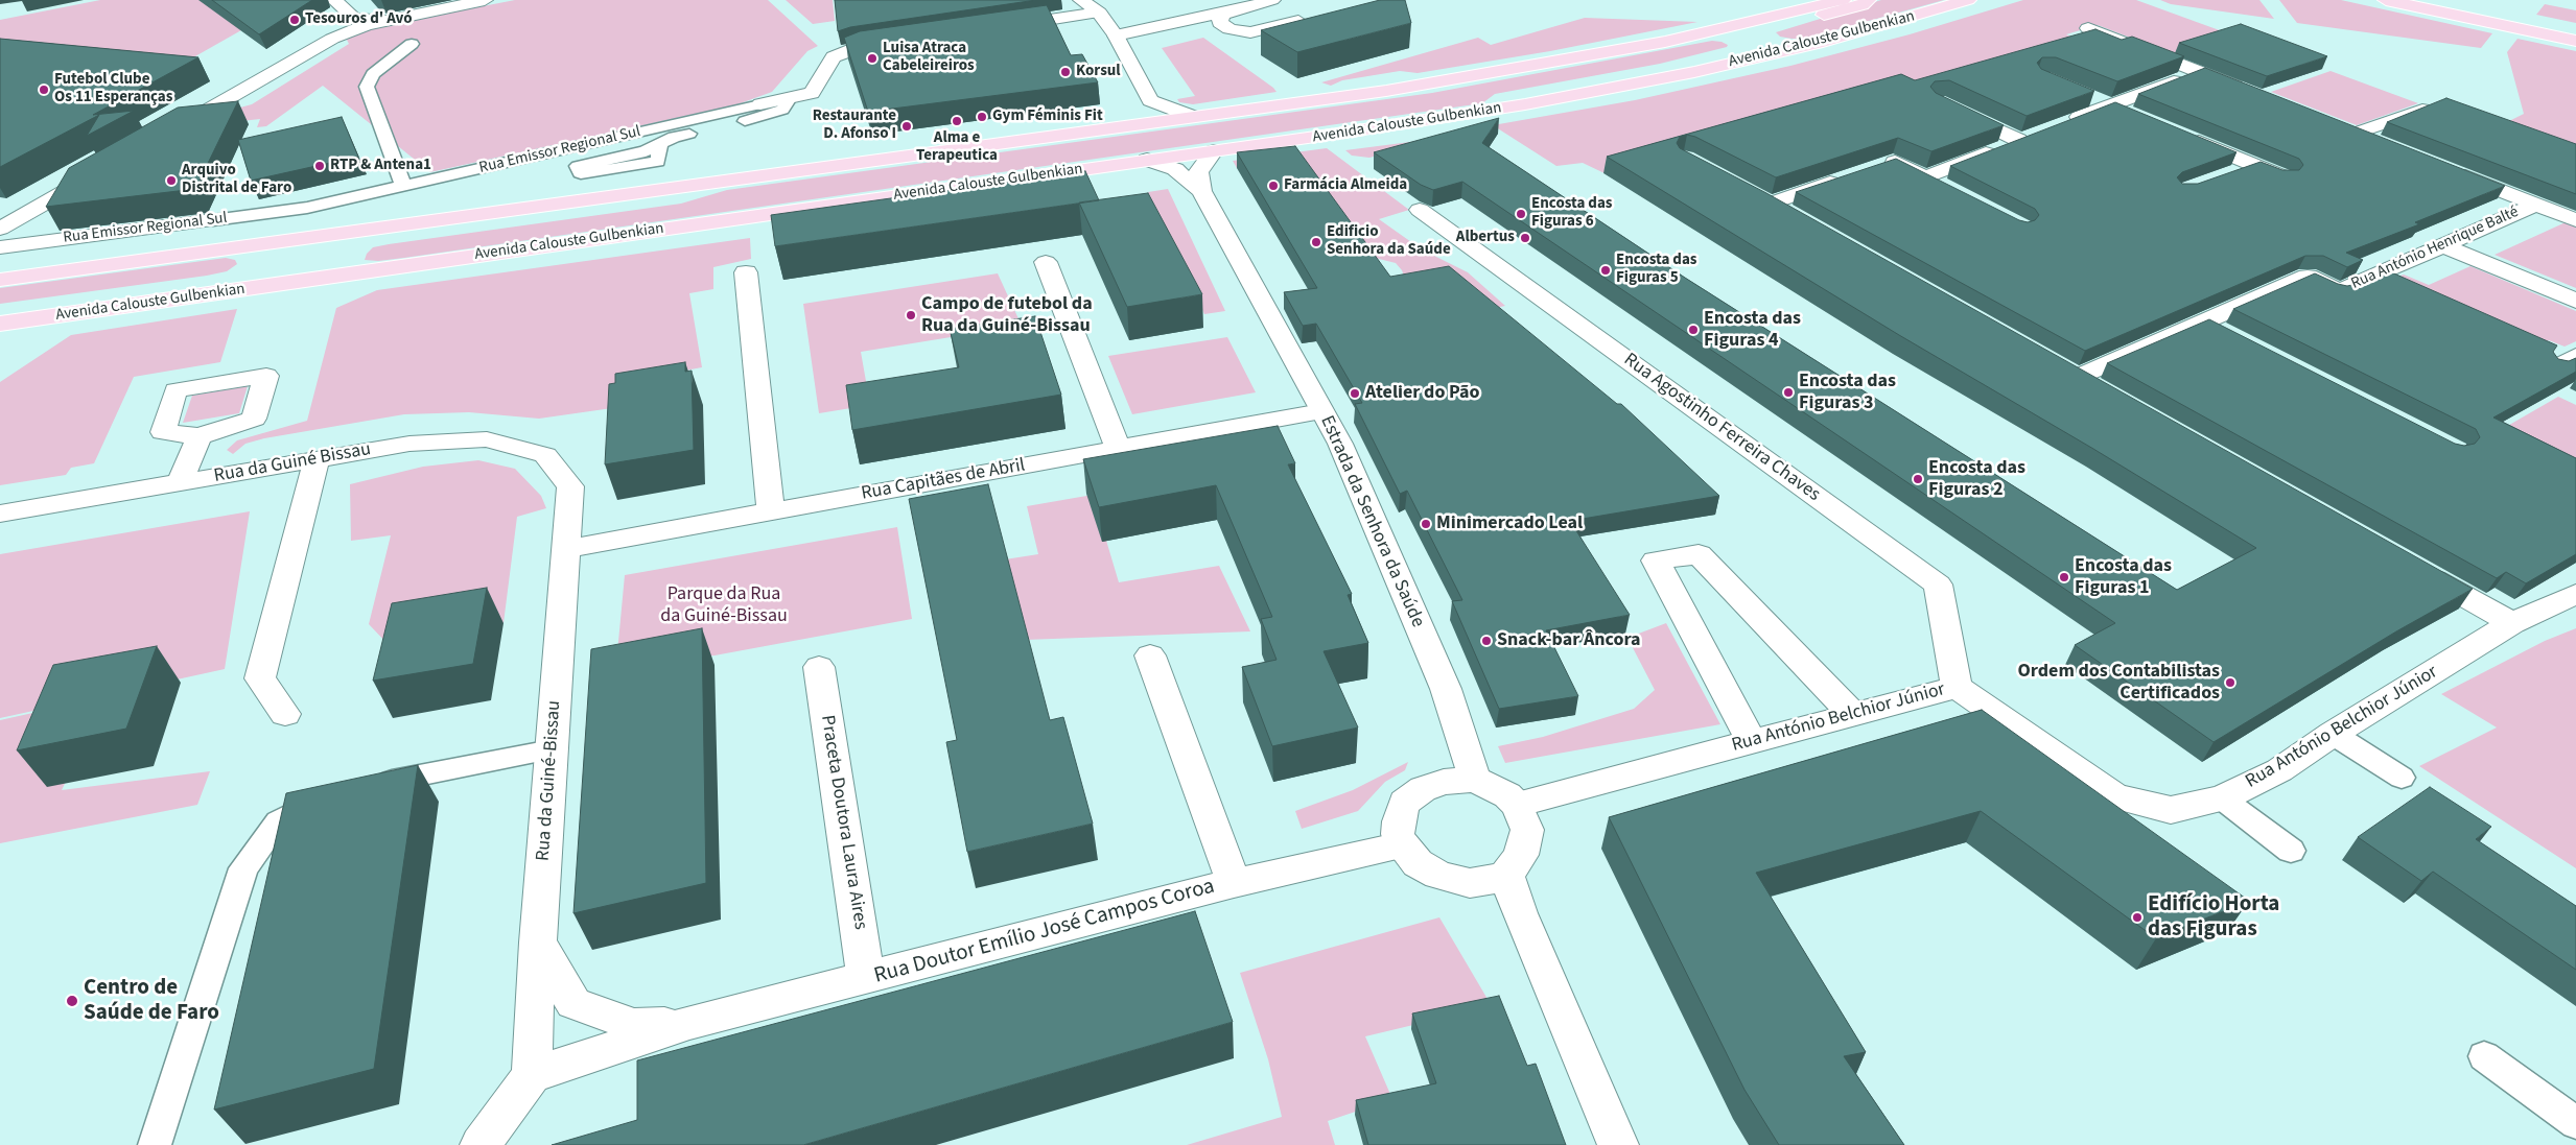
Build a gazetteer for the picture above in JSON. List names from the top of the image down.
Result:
{
  "streets": {
    "main road": ["Avenida Calouste Gulbenkian"],
    "street": [
      "Rua Emissor Regional Sul",
      "Rua António Henrique Balté",
      "Rua Agostinho Ferreira Chaves",
      "Rua da Guiné Bissau",
      "Rua Capitães de Abril",
      "Estrada da Senhora da Saúde",
      "Rua António Belchior Júnior",
      "Rua da Guiné-Bissau",
      "Praceta Doutora Laura Aires",
      "Rua Doutor Emílio José Campos Coroa"
    ]
  },
  "crossings": [
    ["Rua Agostinho Ferreira Chaves", "Rua António Belchior Júnior"],
    ["Rua da Guiné Bissau", "Rua da Guiné-Bissau"],
    ["Rua Capitães de Abril", "Estrada da Senhora da Saúde"],
    ["Rua Capitães de Abril", "Rua da Guiné-Bissau"],
    ["Estrada da Senhora da Saúde", "Rua António Belchior Júnior"],
    ["Estrada da Senhora da Saúde", "Rua Doutor Emílio José Campos Coroa"],
    ["Rua António Belchior Júnior", "Rua Doutor Emílio José Campos Coroa"],
    ["Praceta Doutora Laura Aires", "Rua Doutor Emílio José Campos Coroa"]
  ],
  "parks": ["Parque da Rua da Guiné-Bissau"],
  "places": [
    "Tesouros d' Avó",
    "Luisa Atraca Cabeleireiros",
    "Korsul",
    "Futebol Clube Os 11 Esperanças",
    "Gym Féminis Fit",
    "Alma e Terapeutica",
    "Restaurante D. Afonso I",
    "RTP & Antena1",
    "Arquivo Distrital de Faro",
    "Farmácia Almeida",
    "Encosta das Figuras 6",
    "Albertus",
    "Edificio Senhora da Saúde",
    "Encosta das Figuras 5",
    "Campo de futebol da Rua da Guiné-Bissau",
    "Encosta das Figuras 4",
    "Encosta das Figuras 3",
    "Atelier do Pão",
    "Encosta das Figuras 2",
    "Minimercado Leal",
    "Encosta das Figuras 1",
    "Snack-bar Âncora",
    "Ordem dos Contabilistas Certificados",
    "Edifício Horta das Figuras",
    "Centro de Saúde de Faro"
  ]
}
